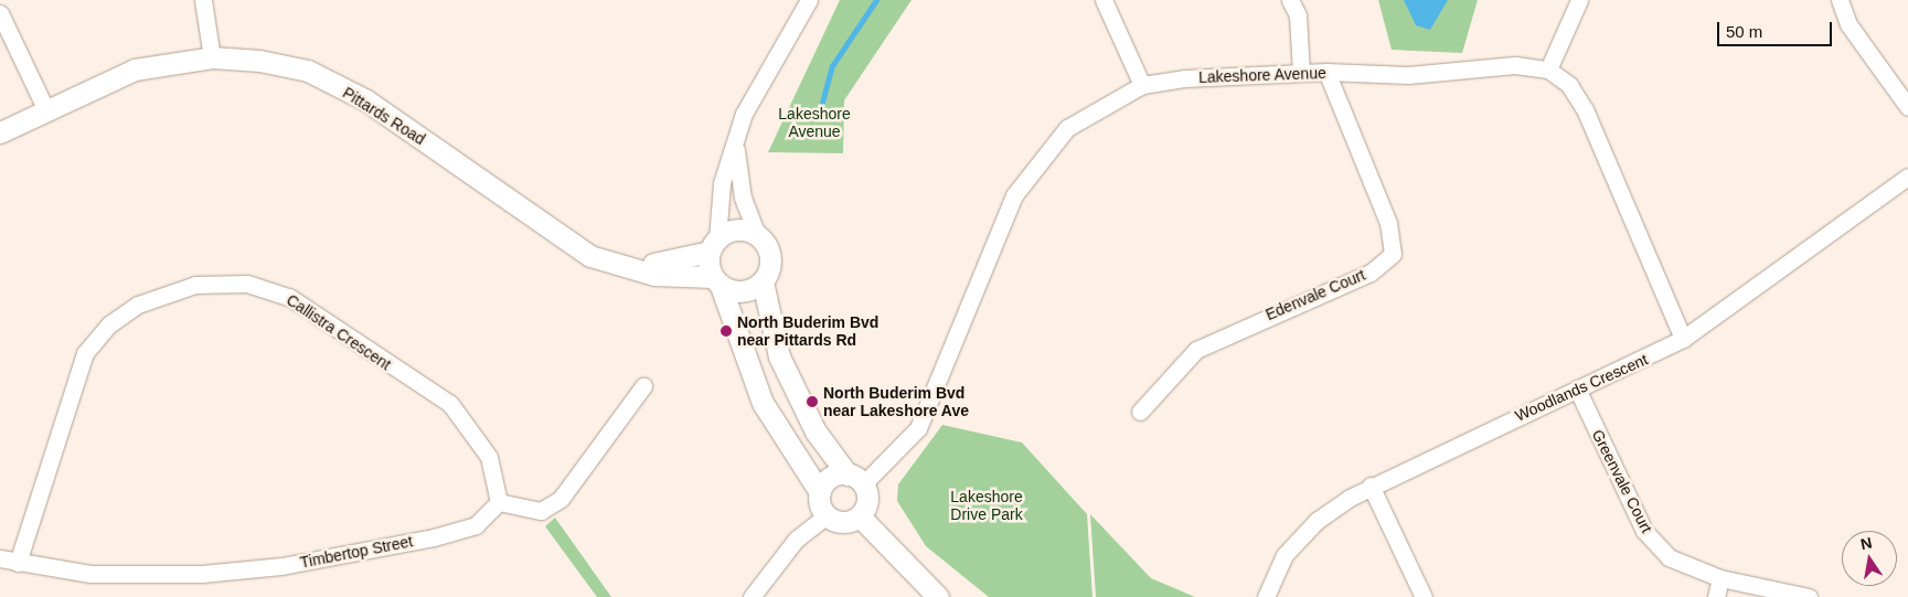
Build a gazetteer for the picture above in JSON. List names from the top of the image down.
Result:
{
  "streets": {
    "street": [
      "Lakeshore Avenue",
      "Pittards Road",
      "Edenvale Court",
      "Callistra Crescent",
      "Woodlands Crescent",
      "Greenvale Court",
      "Timbertop Street"
    ]
  },
  "crossings": [
    ["Lakeshore Avenue", "Edenvale Court"],
    ["Lakeshore Avenue", "Woodlands Crescent"],
    ["Callistra Crescent", "Timbertop Street"],
    ["Woodlands Crescent", "Greenvale Court"]
  ],
  "parks": ["Lakeshore Avenue", "Lakeshore Drive Park"],
  "places": ["North Buderim Bvd near Pittards Rd", "North Buderim Bvd near Lakeshore Ave"],
  "scale_bar": "50 m",
  "north": "top"
}
